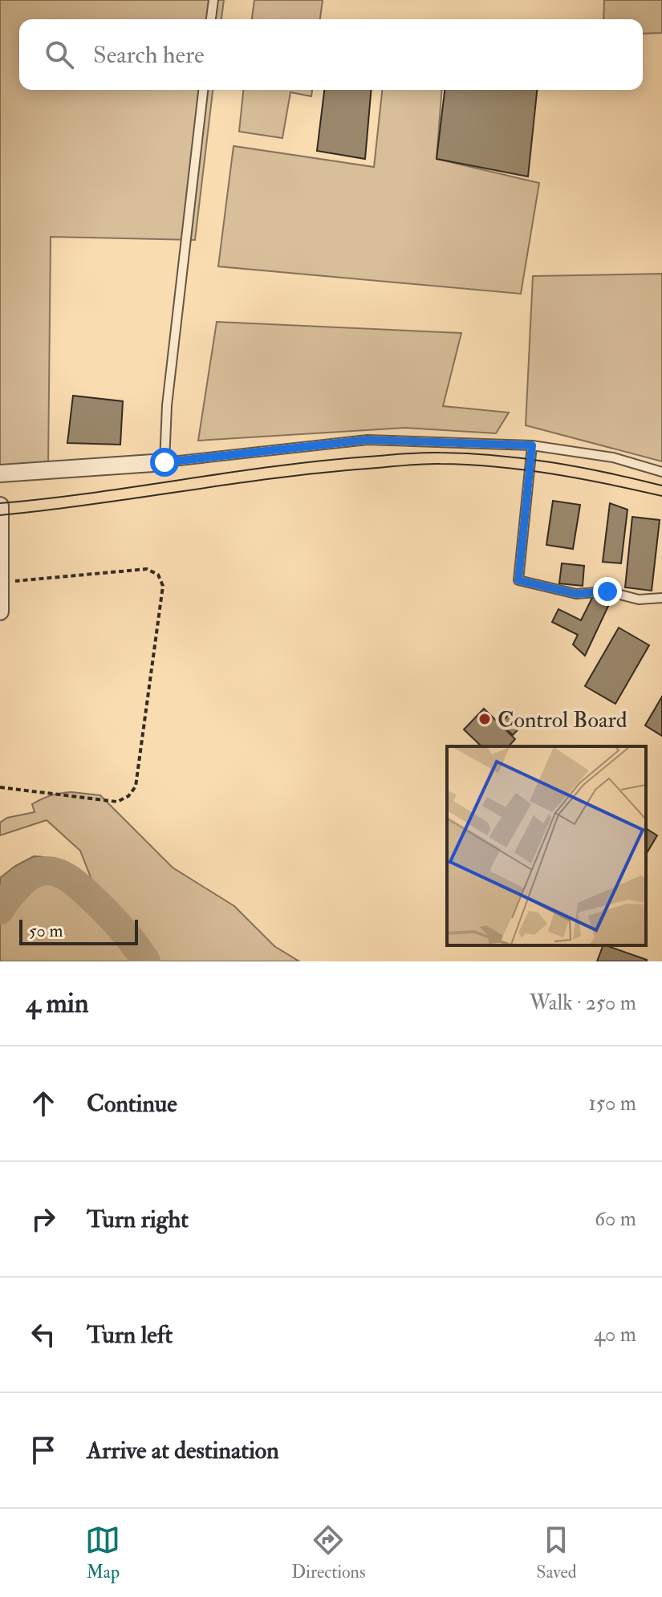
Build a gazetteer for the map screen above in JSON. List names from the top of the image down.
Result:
{
  "places": ["Control Board"],
  "scale_bar": "50 m",
  "page": {
    "search": "Search here",
    "scale": "50 m",
    "heading": ["4 min", "Walk · 250 m"],
    "list": [
      ["Continue", "150 m"],
      ["Turn right", "60 m"],
      ["Turn left", "40 m"],
      "Arrive at destination"
    ],
    "nav": ["Map", "Directions", "Saved"]
  }
}
